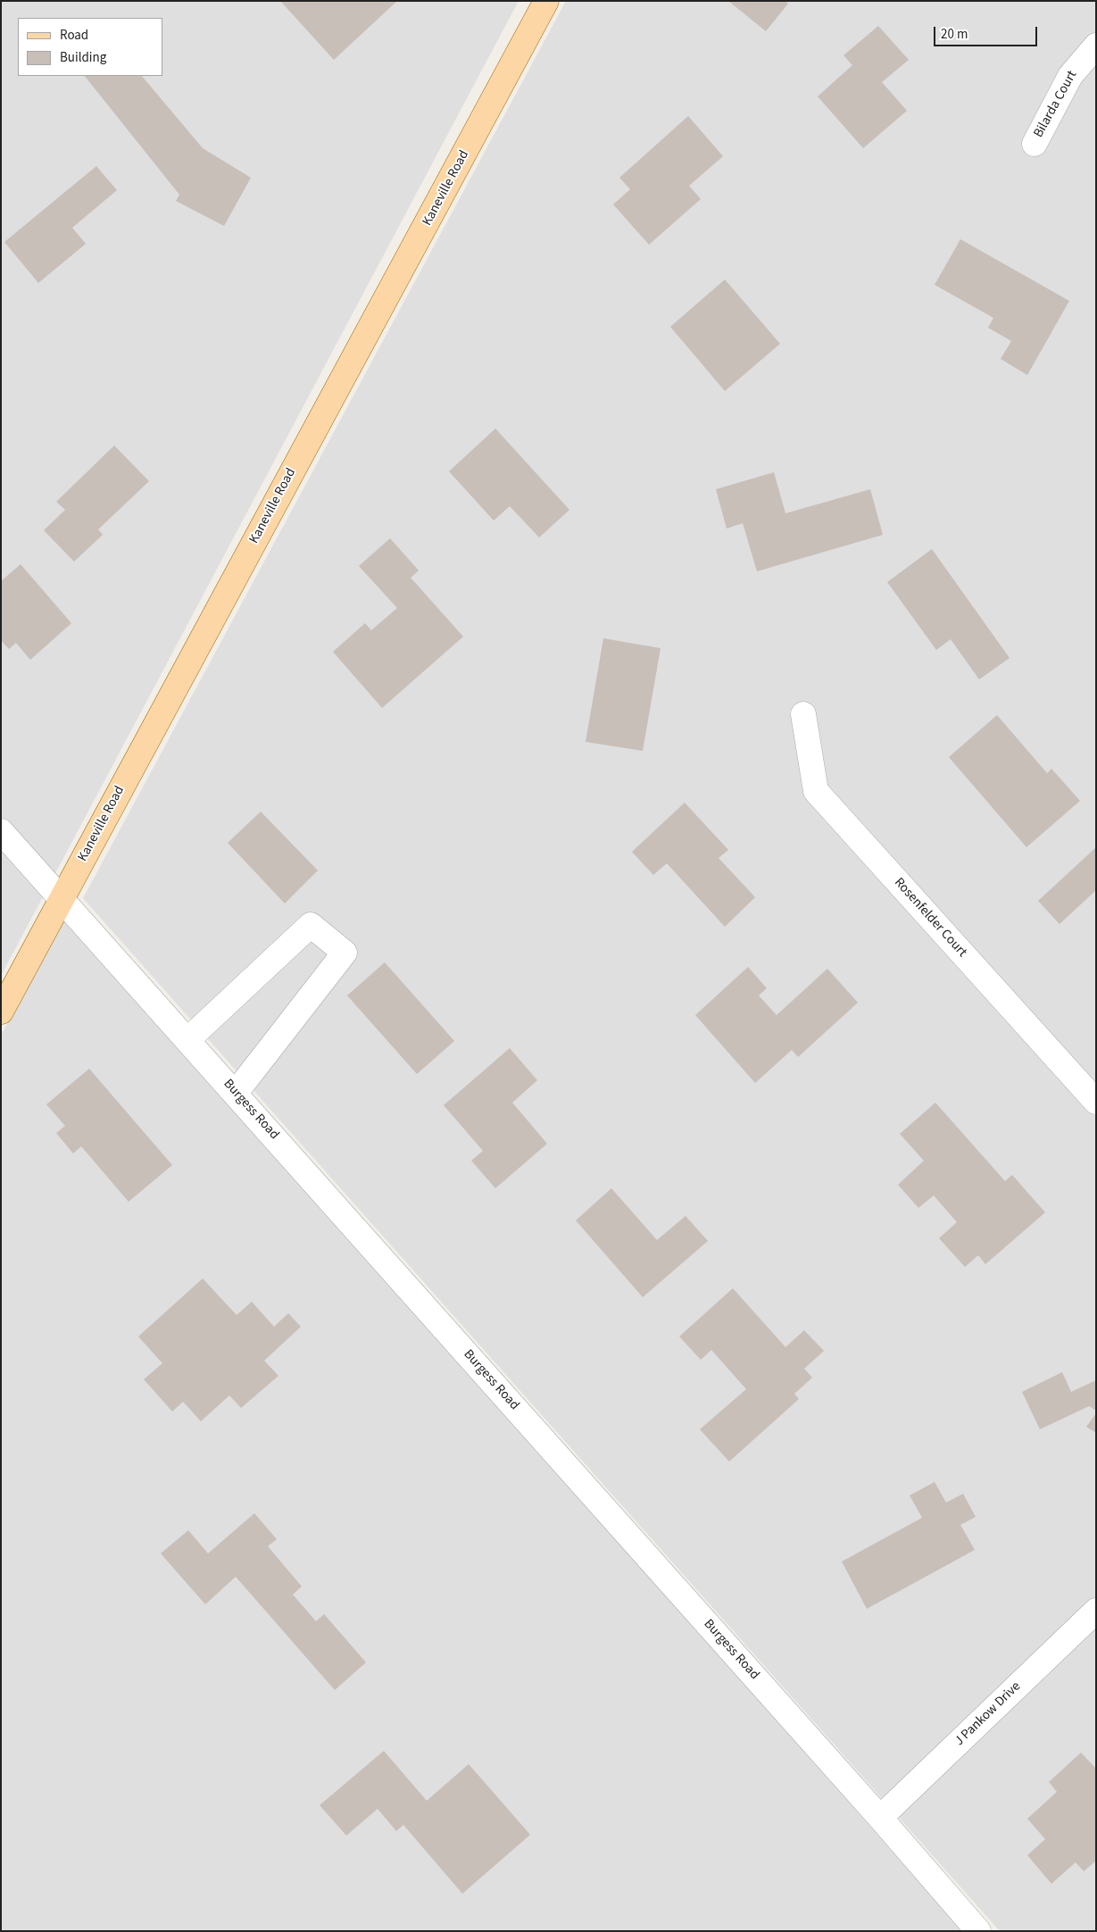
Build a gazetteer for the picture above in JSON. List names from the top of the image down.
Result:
{
  "streets": {
    "main road": ["Kaneville Road"],
    "street": [
      "Bilarda Court",
      "Rosenfelder Court",
      "Burgess Road",
      "J Pankow Drive"
    ]
  },
  "crossings": [
    ["Kaneville Road", "Burgess Road"],
    ["Burgess Road", "J Pankow Drive"]
  ],
  "legend": ["Road", "Building"],
  "scale_bar": "20 m"
}
